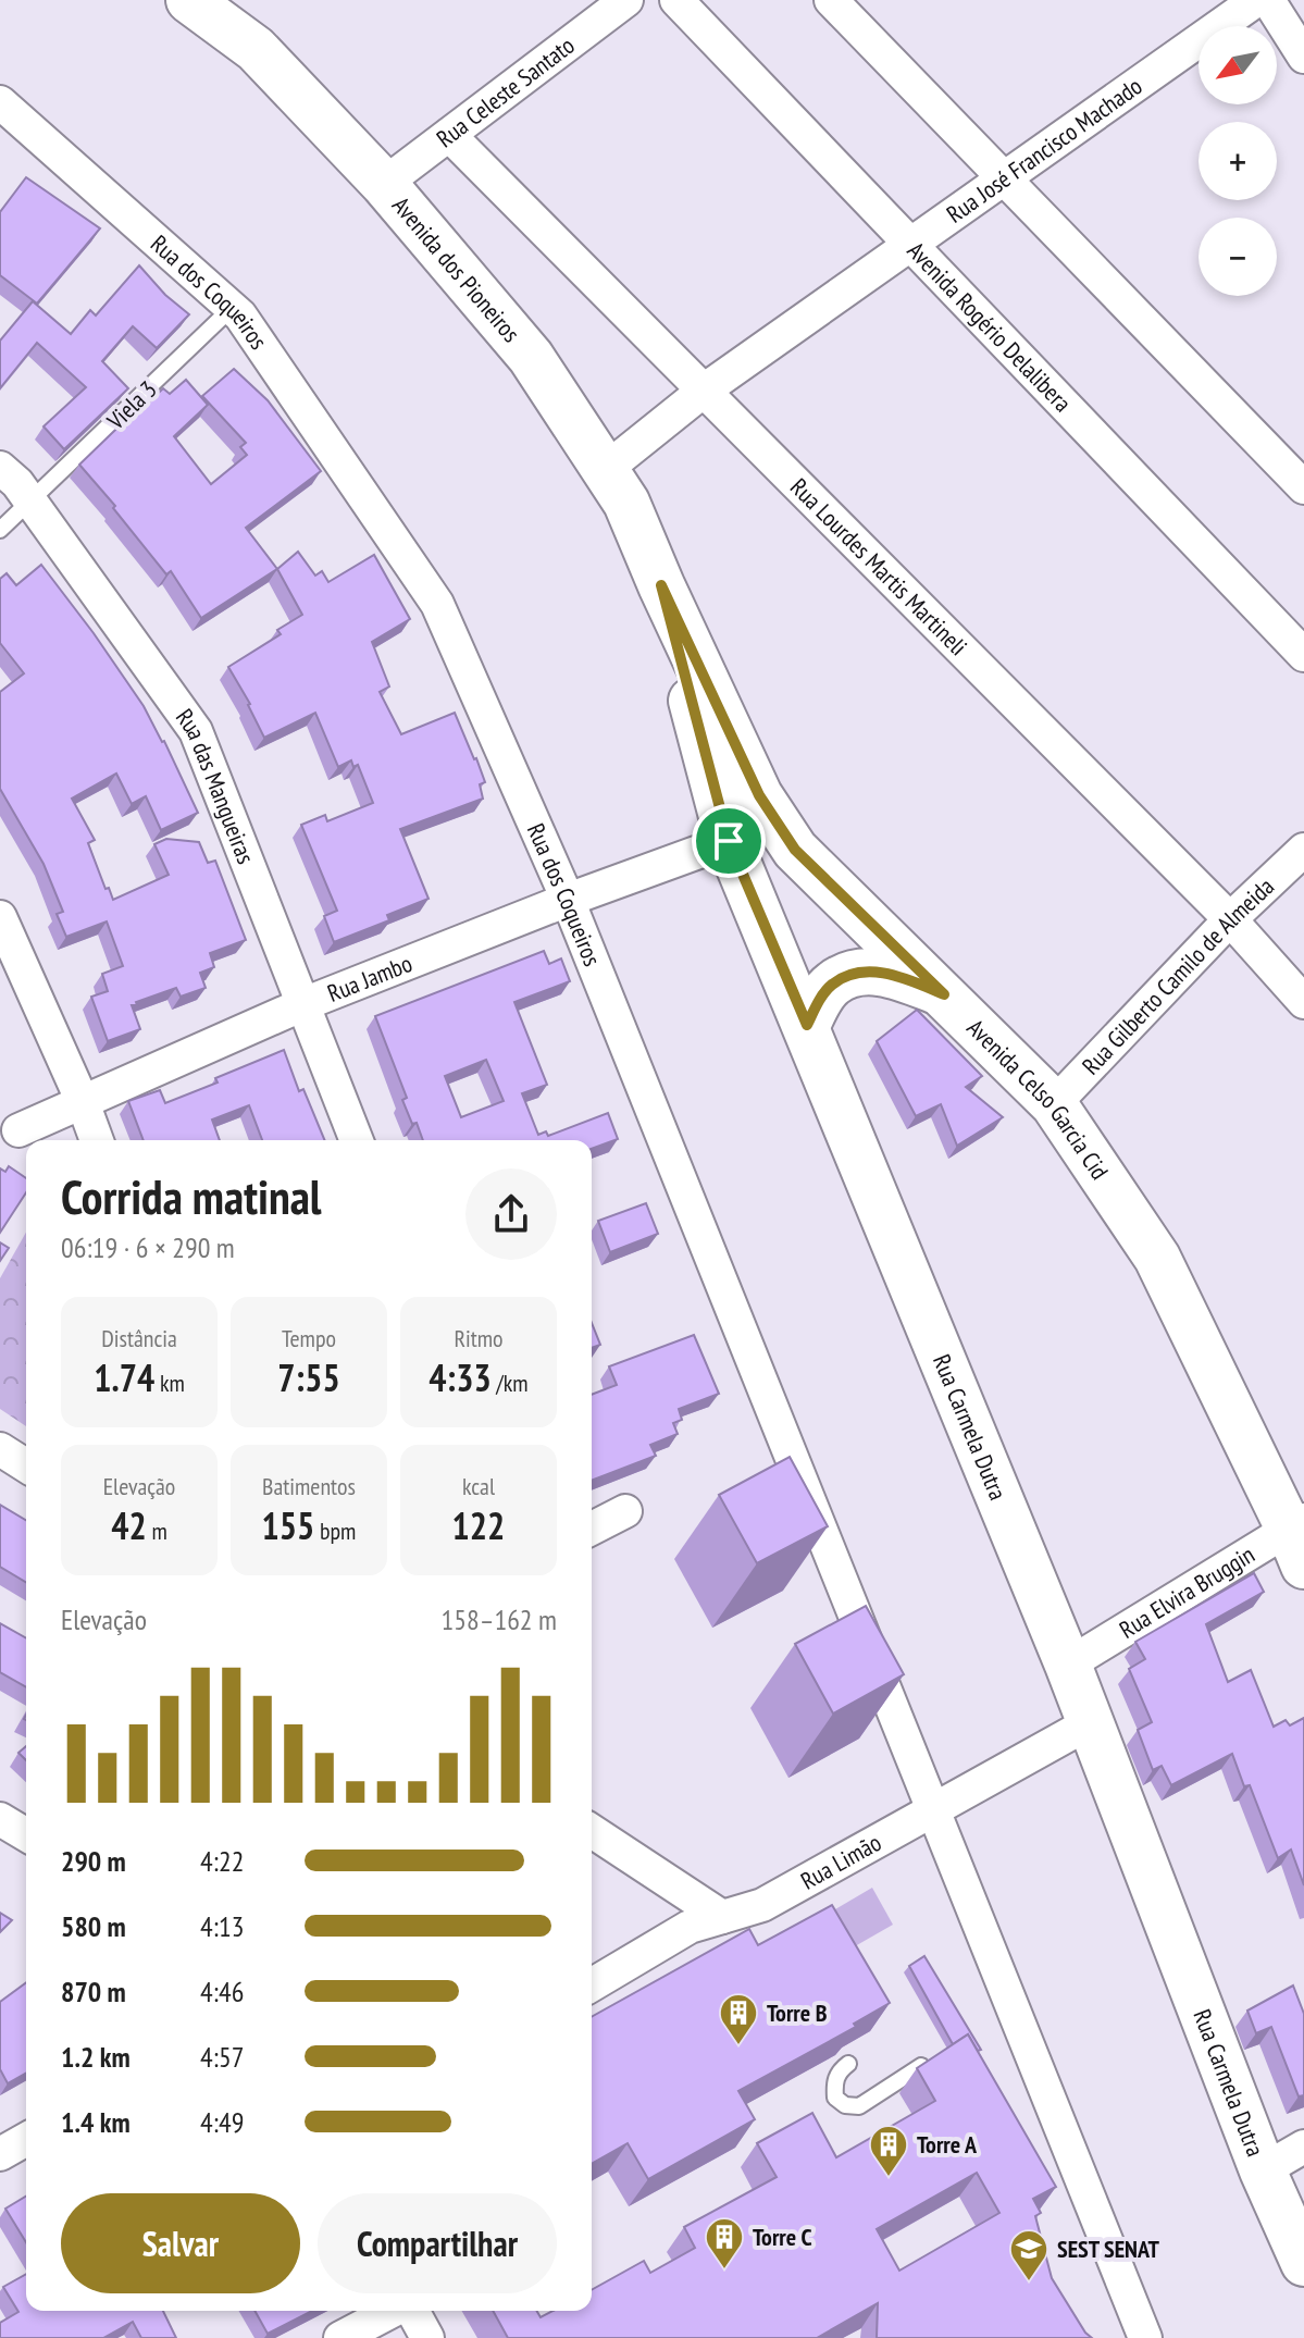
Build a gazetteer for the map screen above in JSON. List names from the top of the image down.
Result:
{
  "streets": {
    "main road": ["Avenida dos Pioneiros", "Avenida Celso Garcia Cid", "Rua Carmela Dutra"],
    "street": [
      "Rua Celeste Santato",
      "Rua José Francisco Machado",
      "Rua dos Coqueiros",
      "Avenida Rogério Delalibera",
      "Rua Lourdes Martis Martineli",
      "Rua das Mangueiras",
      "Rua Gilberto Camilo de Almeida",
      "Rua Jambo",
      "Rua Elvira Bruggin",
      "Rua Limão"
    ],
    "lane": ["Viela 3"]
  },
  "crossings": [
    ["Rua Celeste Santato", "Avenida dos Pioneiros"],
    ["Rua Celeste Santato", "Rua Lourdes Martis Martineli"],
    ["Rua José Francisco Machado", "Avenida dos Pioneiros"],
    ["Rua José Francisco Machado", "Avenida Rogério Delalibera"],
    ["Rua José Francisco Machado", "Rua Lourdes Martis Martineli"],
    ["Avenida dos Pioneiros", "Avenida Celso Garcia Cid"],
    ["Avenida dos Pioneiros", "Rua Carmela Dutra"],
    ["Rua dos Coqueiros", "Viela 3"],
    ["Rua dos Coqueiros", "Rua Jambo"],
    ["Rua dos Coqueiros", "Rua Limão"],
    ["Viela 3", "Rua das Mangueiras"],
    ["Rua Lourdes Martis Martineli", "Rua Gilberto Camilo de Almeida"],
    ["Rua das Mangueiras", "Rua Jambo"],
    ["Rua Gilberto Camilo de Almeida", "Avenida Celso Garcia Cid"],
    ["Rua Jambo", "Rua Carmela Dutra"],
    ["Avenida Celso Garcia Cid", "Rua Carmela Dutra"],
    ["Avenida Celso Garcia Cid", "Rua Elvira Bruggin"],
    ["Rua Carmela Dutra", "Rua Elvira Bruggin"],
    ["Rua Carmela Dutra", "Rua Limão"]
  ],
  "places": {
    "building": ["Torre B", "Torre A", "Torre C"],
    "school or university": ["SEST SENAT"]
  },
  "north": "bottom left",
  "page": {
    "map_buttons": ["+", "−"],
    "heading": ["Corrida matinal", "06:19 · 6 × 290 m"],
    "stats": [
      ["Distância", "1.74 km"],
      ["Tempo", "7:55"],
      ["Ritmo", "4:33 /km"],
      ["Elevação", "42 m"],
      ["Batimentos", "155 bpm"],
      ["kcal", "122"]
    ],
    "chart": ["Elevação", "158–162 m"],
    "list": [
      {
        "name": "290 m",
        "note": "4:22"
      },
      {
        "name": "580 m",
        "note": "4:13"
      },
      {
        "name": "870 m",
        "note": "4:46"
      },
      {
        "name": "1.2 km",
        "note": "4:57"
      },
      {
        "name": "1.4 km",
        "note": "4:49"
      }
    ],
    "buttons": ["Salvar", "Compartilhar"]
  }
}
